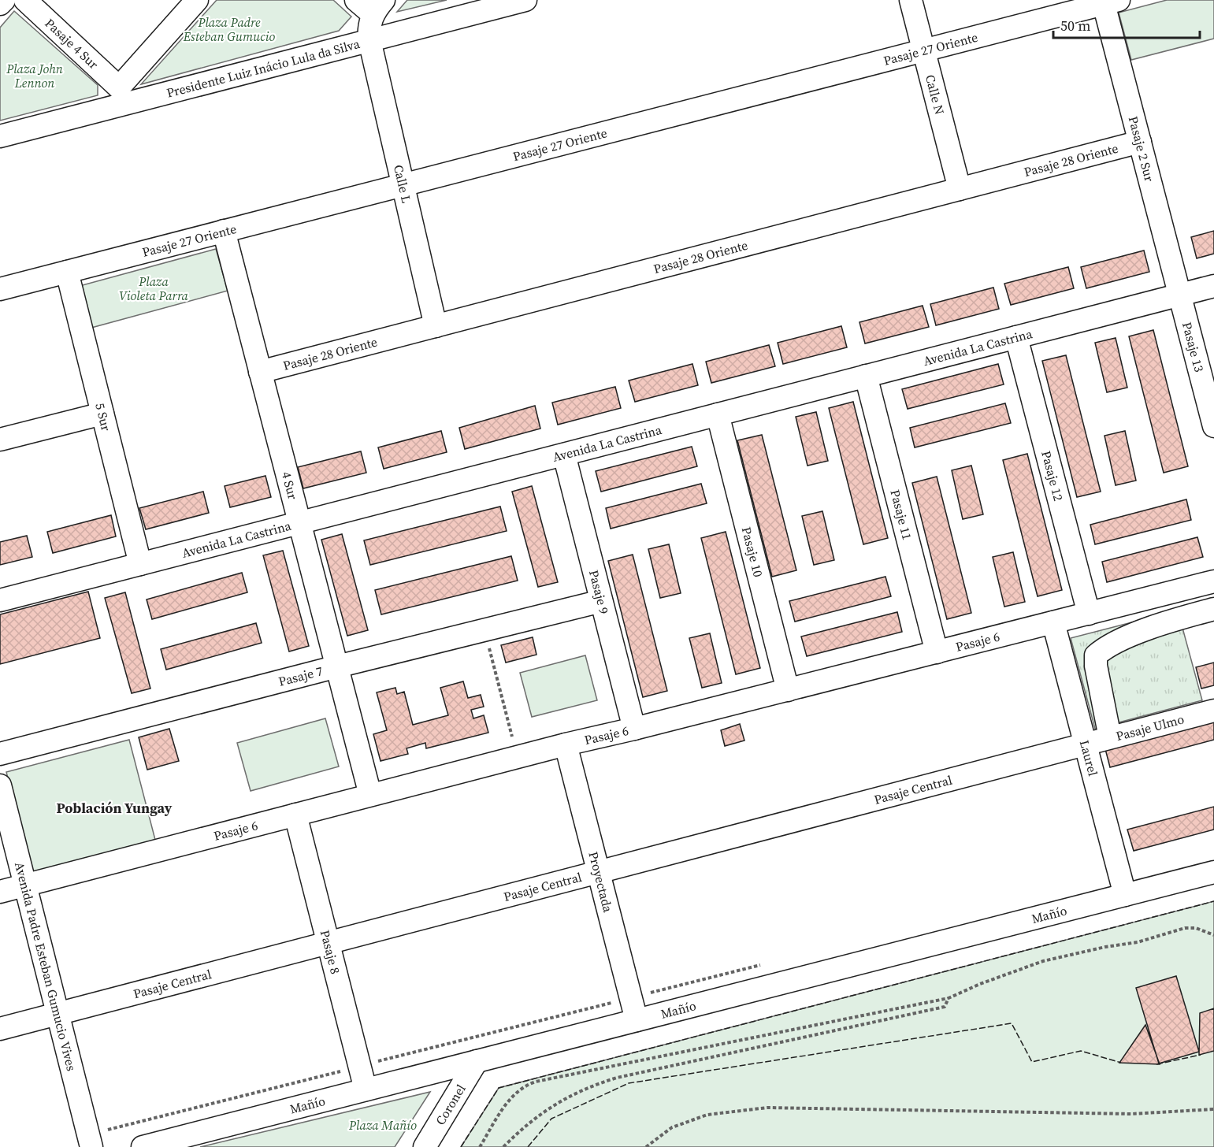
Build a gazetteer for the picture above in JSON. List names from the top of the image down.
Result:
{
  "streets": {
    "street": [
      "Pasaje 4 Sur",
      "Pasaje 27 Oriente",
      "Presidente Luiz Inácio Lula da Silva",
      "Calle N",
      "Pasaje 2 Sur",
      "Pasaje 28 Oriente",
      "Calle L",
      "Pasaje 13",
      "Avenida La Castrina",
      "5 Sur",
      "Pasaje 12",
      "4 Sur",
      "Pasaje 11",
      "Pasaje 10",
      "Pasaje 9",
      "Pasaje 6",
      "Pasaje 7",
      "Pasaje Ulmo",
      "Laurel",
      "Pasaje Central",
      "Proyectada",
      "Mañío",
      "Pasaje 8",
      "Avenida Padre Esteban Gumucio Vives",
      "Coronel"
    ]
  },
  "crossings": [
    ["Pasaje 4 Sur", "Presidente Luiz Inácio Lula da Silva"],
    ["Pasaje 27 Oriente", "Calle N"],
    ["Pasaje 27 Oriente", "Pasaje 2 Sur"],
    ["Pasaje 27 Oriente", "Calle L"],
    ["Pasaje 27 Oriente", "5 Sur"],
    ["Pasaje 27 Oriente", "4 Sur"],
    ["Presidente Luiz Inácio Lula da Silva", "Calle L"],
    ["Calle N", "Pasaje 28 Oriente"],
    ["Pasaje 2 Sur", "Pasaje 28 Oriente"],
    ["Pasaje 2 Sur", "Pasaje 13"],
    ["Pasaje 2 Sur", "Avenida La Castrina"],
    ["Pasaje 28 Oriente", "Calle L"],
    ["Pasaje 28 Oriente", "4 Sur"],
    ["Pasaje 13", "Avenida La Castrina"],
    ["Avenida La Castrina", "5 Sur"],
    ["Avenida La Castrina", "Pasaje 12"],
    ["Avenida La Castrina", "4 Sur"],
    ["Avenida La Castrina", "Pasaje 11"],
    ["Avenida La Castrina", "Pasaje 10"],
    ["Avenida La Castrina", "Pasaje 9"],
    ["Pasaje 12", "Pasaje 6"],
    ["4 Sur", "Pasaje 6"],
    ["4 Sur", "Pasaje 7"],
    ["Pasaje 11", "Pasaje 6"],
    ["Pasaje 10", "Pasaje 6"],
    ["Pasaje 9", "Pasaje 6"],
    ["Pasaje 9", "Pasaje 7"],
    ["Pasaje 6", "Laurel"],
    ["Pasaje 6", "Proyectada"],
    ["Pasaje 6", "Pasaje 8"],
    ["Pasaje 6", "Avenida Padre Esteban Gumucio Vives"],
    ["Pasaje Ulmo", "Laurel"],
    ["Pasaje Ulmo", "Pasaje Central"],
    ["Laurel", "Pasaje Central"],
    ["Laurel", "Mañío"],
    ["Pasaje Central", "Proyectada"],
    ["Pasaje Central", "Pasaje 8"],
    ["Pasaje Central", "Avenida Padre Esteban Gumucio Vives"],
    ["Proyectada", "Mañío"],
    ["Mañío", "Pasaje 8"],
    ["Mañío", "Coronel"]
  ],
  "districts": ["Población Yungay"],
  "parks": [
    "Plaza Padre Esteban Gumucio",
    "Plaza John Lennon",
    "Plaza Violeta Parra",
    "Plaza Mañío"
  ],
  "scale_bar": "50 m"
}
